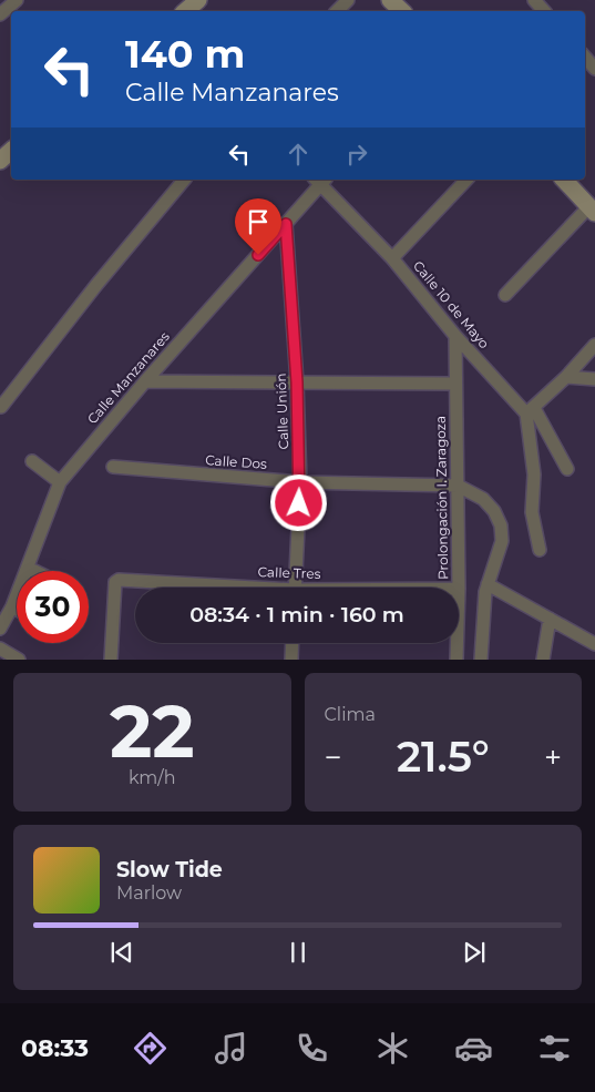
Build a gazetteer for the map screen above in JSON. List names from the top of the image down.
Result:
{
  "streets": {
    "street": [
      "Calle 10 de Mayo",
      "Calle Manzanares",
      "Calle Unión",
      "Calle Dos",
      "Prolongación I. Zaragoza",
      "Calle Tres"
    ]
  },
  "crossings": [
    ["Calle 10 de Mayo", "Calle Manzanares"],
    ["Calle 10 de Mayo", "Prolongación I. Zaragoza"],
    ["Calle Manzanares", "Calle Unión"],
    ["Calle Unión", "Calle Dos"],
    ["Calle Dos", "Prolongación I. Zaragoza"]
  ],
  "page": {
    "turn": ["140 m", "Calle Manzanares"],
    "limit": "30",
    "trip": "08:34 · 1 min · 160 m",
    "tile": [
      ["22", "km/h"],
      "Clima"
    ],
    "heat": ["−", "21.5°", "+"],
    "song": ["Slow Tide", "Marlow"],
    "tabs": "08:33"
  }
}
